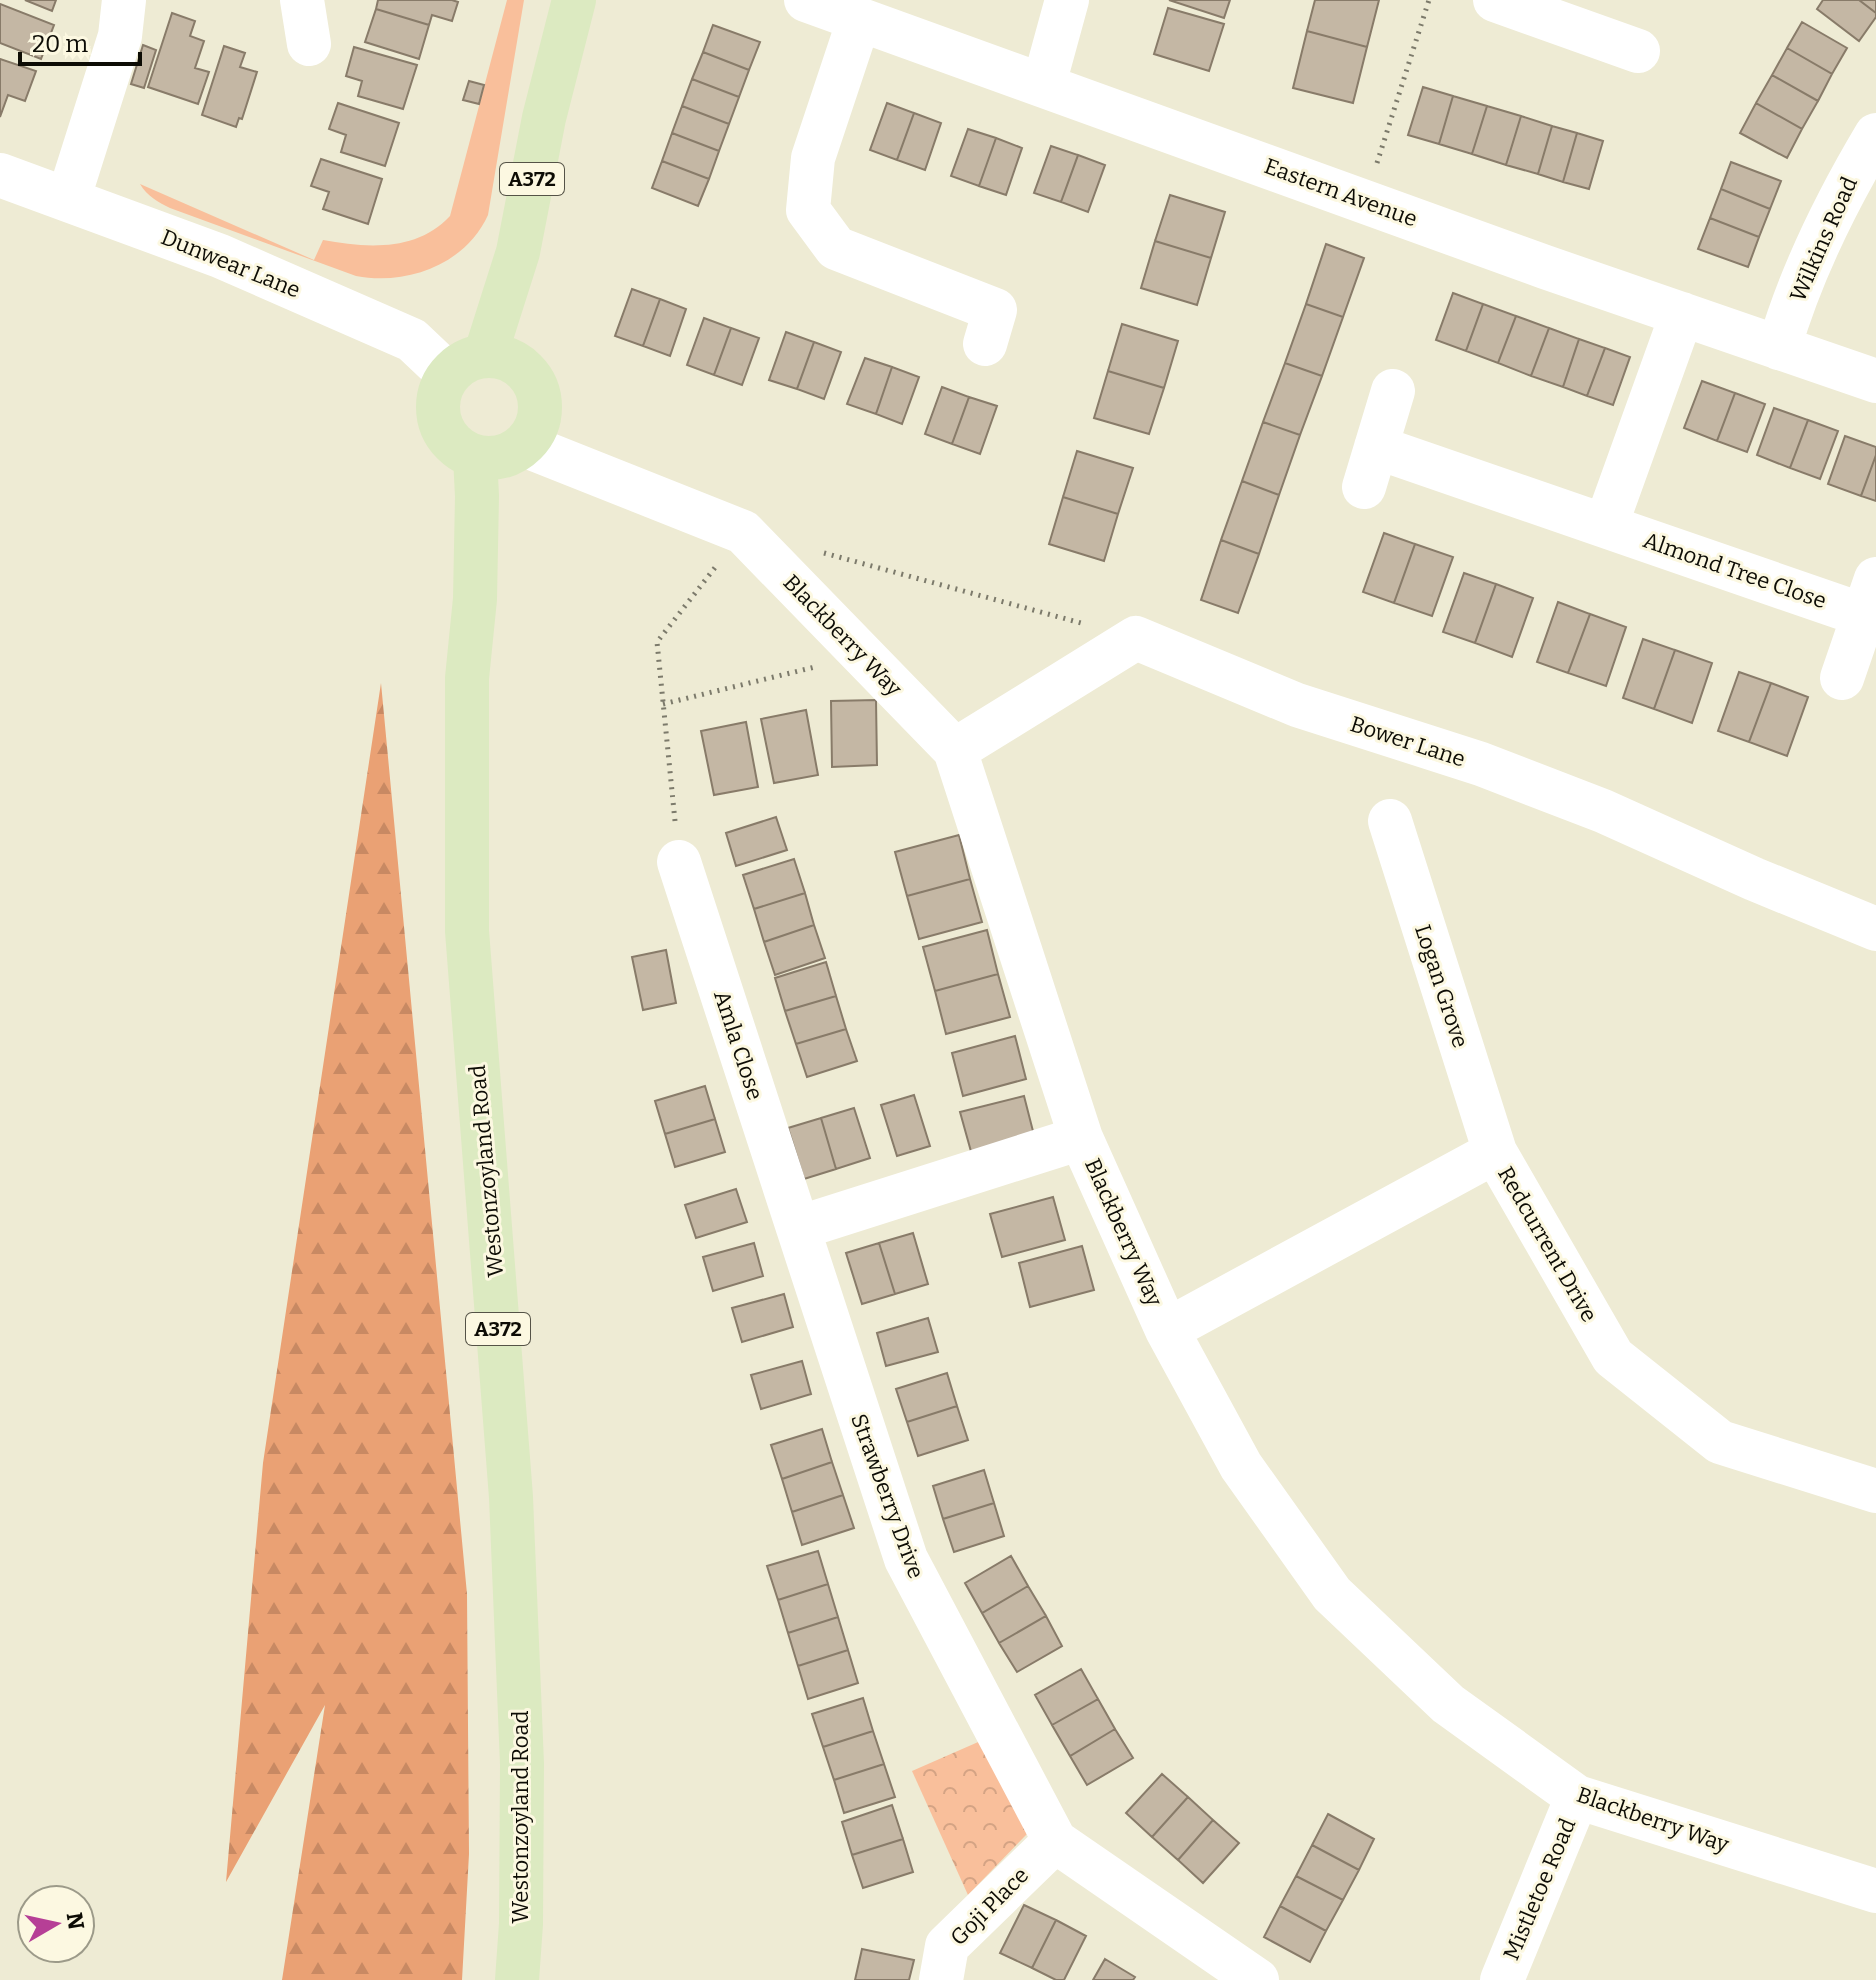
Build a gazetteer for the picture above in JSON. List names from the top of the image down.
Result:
{
  "streets": {
    "main road": ["A372", "Westonzoyland Road"],
    "street": [
      "Eastern Avenue",
      "Wilkins Road",
      "Dunwear Lane",
      "Almond Tree Close",
      "Blackberry Way",
      "Bower Lane",
      "Logan Grove",
      "Amla Close",
      "Redcurrent Drive",
      "Strawberry Drive",
      "Mistletoe Road",
      "Goji Place"
    ]
  },
  "crossings": [
    ["A372", "Dunwear Lane"],
    ["A372", "Blackberry Way"],
    ["A372", "Westonzoyland Road"],
    ["Eastern Avenue", "Wilkins Road"],
    ["Dunwear Lane", "Blackberry Way"],
    ["Dunwear Lane", "Westonzoyland Road"],
    ["Blackberry Way", "Westonzoyland Road"],
    ["Blackberry Way", "Redcurrent Drive"],
    ["Blackberry Way", "Mistletoe Road"],
    ["Logan Grove", "Redcurrent Drive"],
    ["Amla Close", "Strawberry Drive"],
    ["Strawberry Drive", "Goji Place"]
  ],
  "scale_bar": "20 m",
  "north": "right"
}
